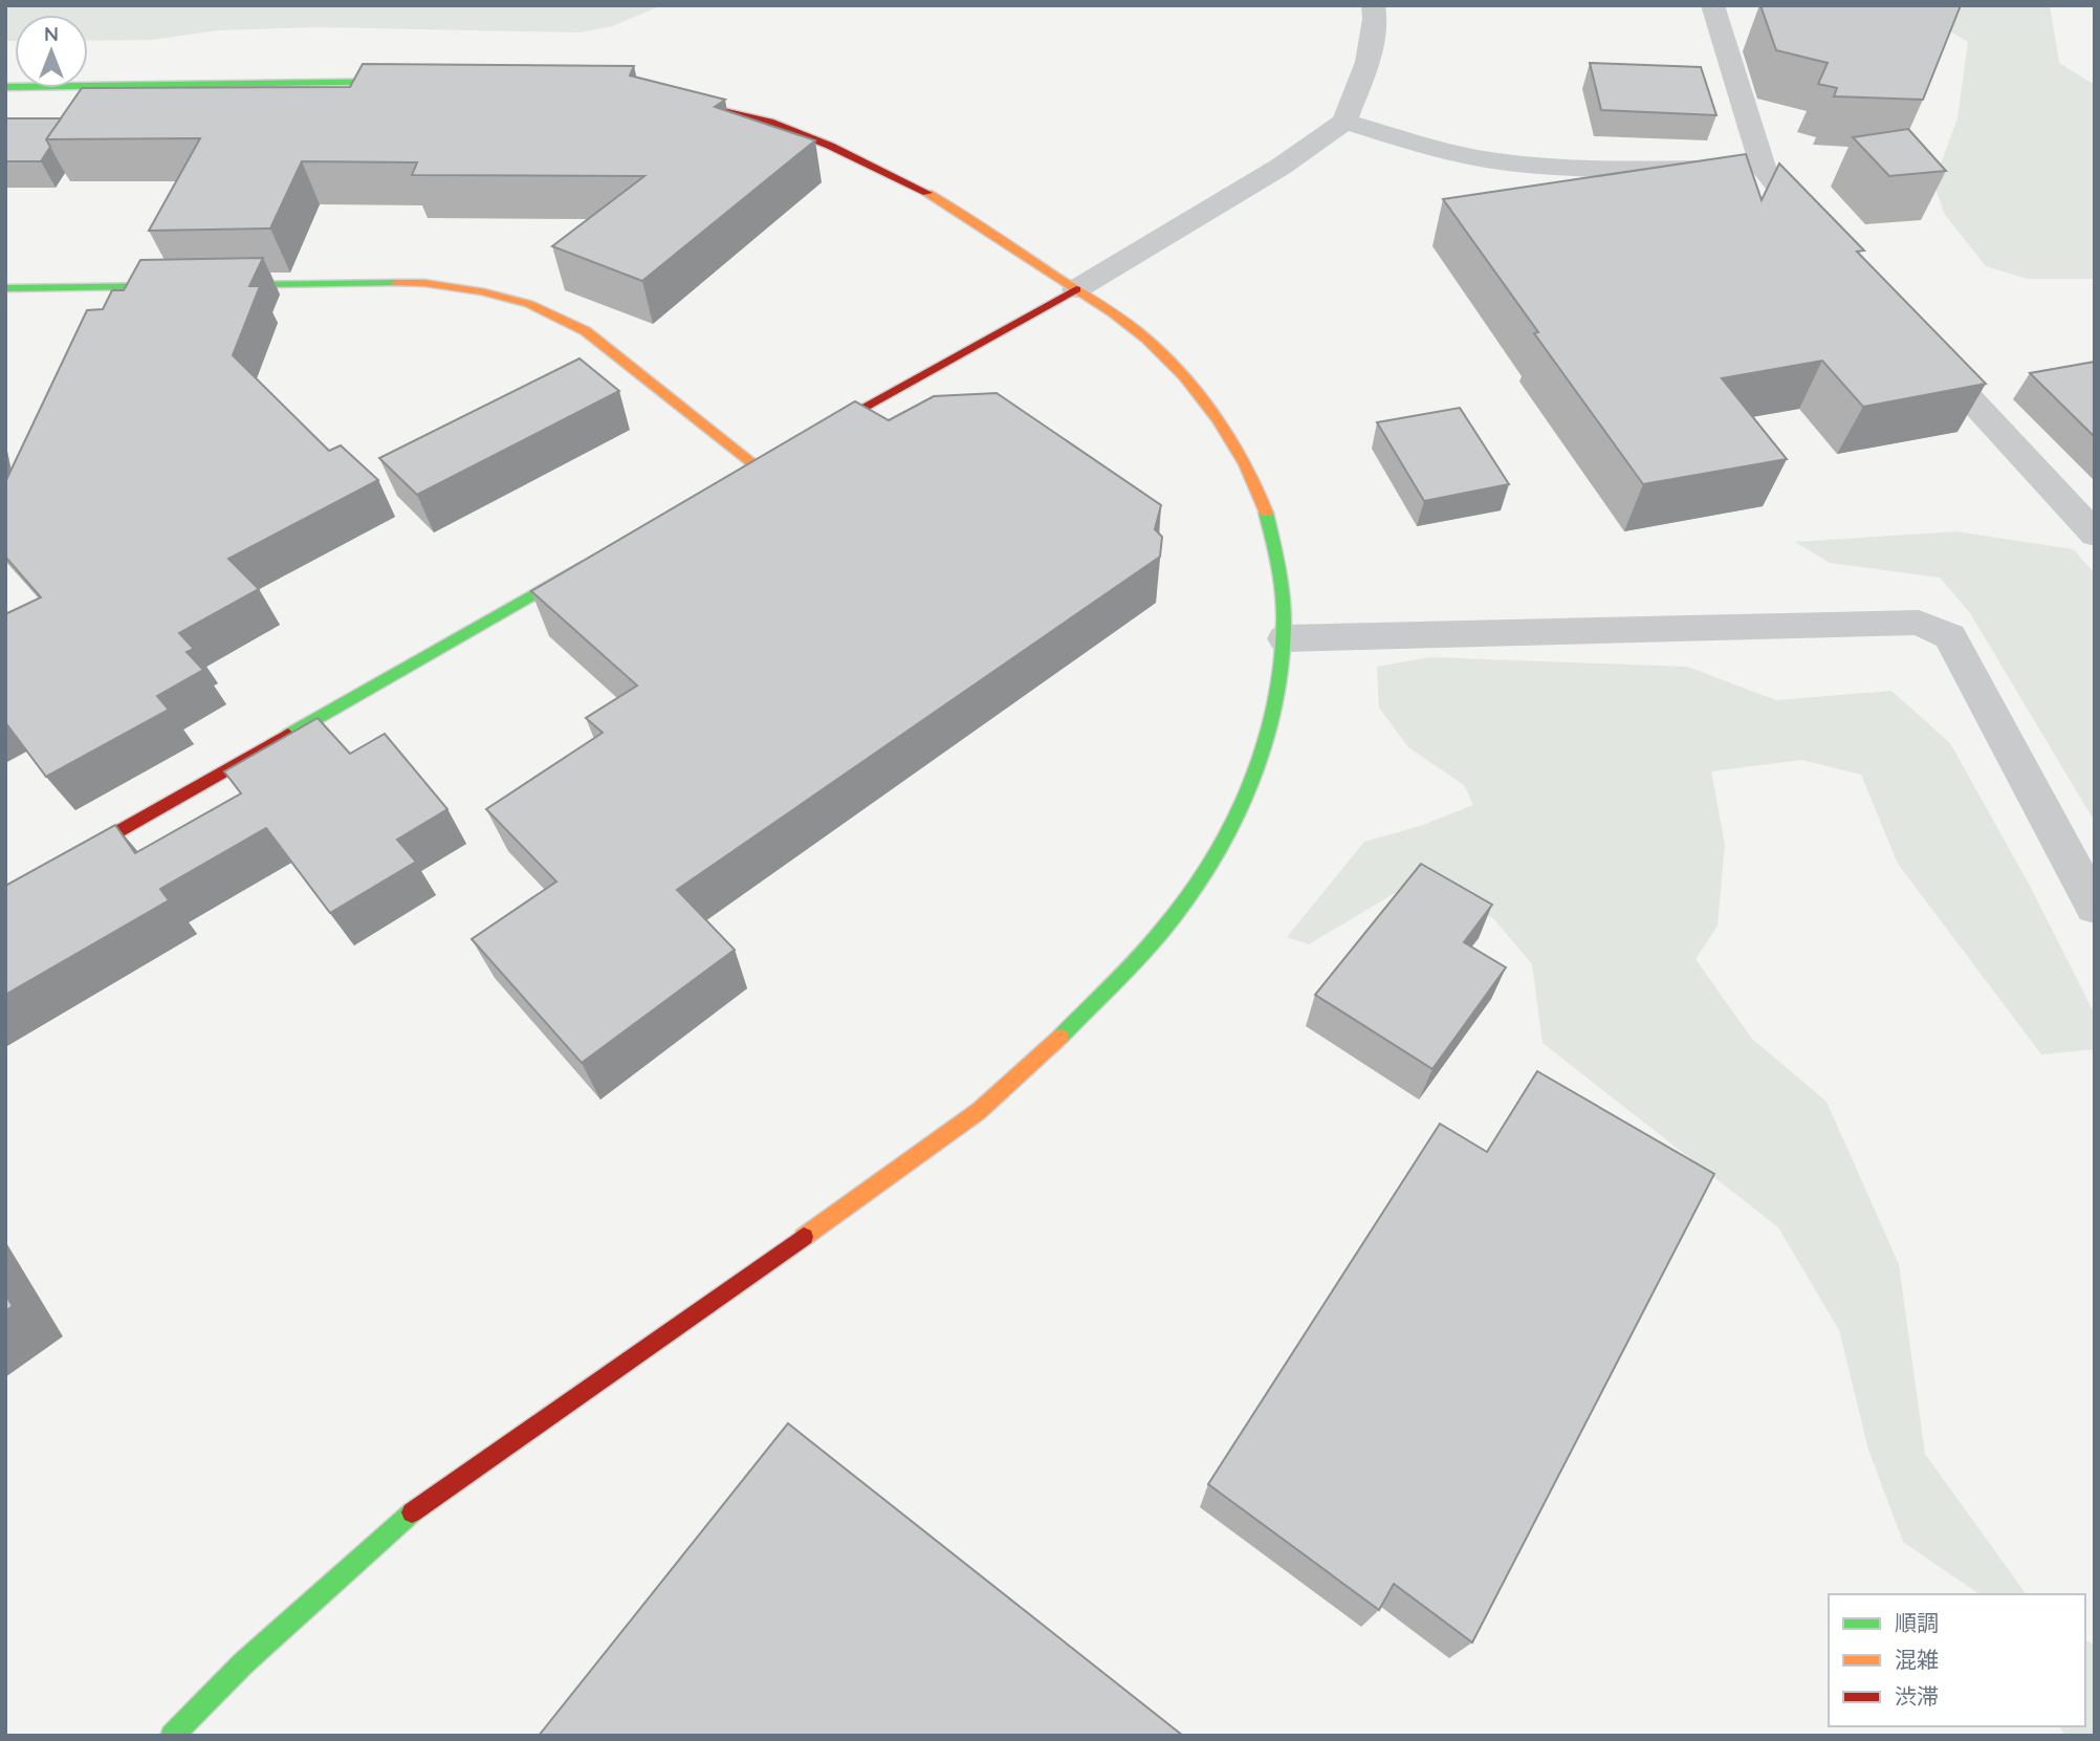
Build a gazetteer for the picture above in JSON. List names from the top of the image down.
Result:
{
  "legend": ["順調", "混雑", "渋滞"],
  "north": "top"
}
